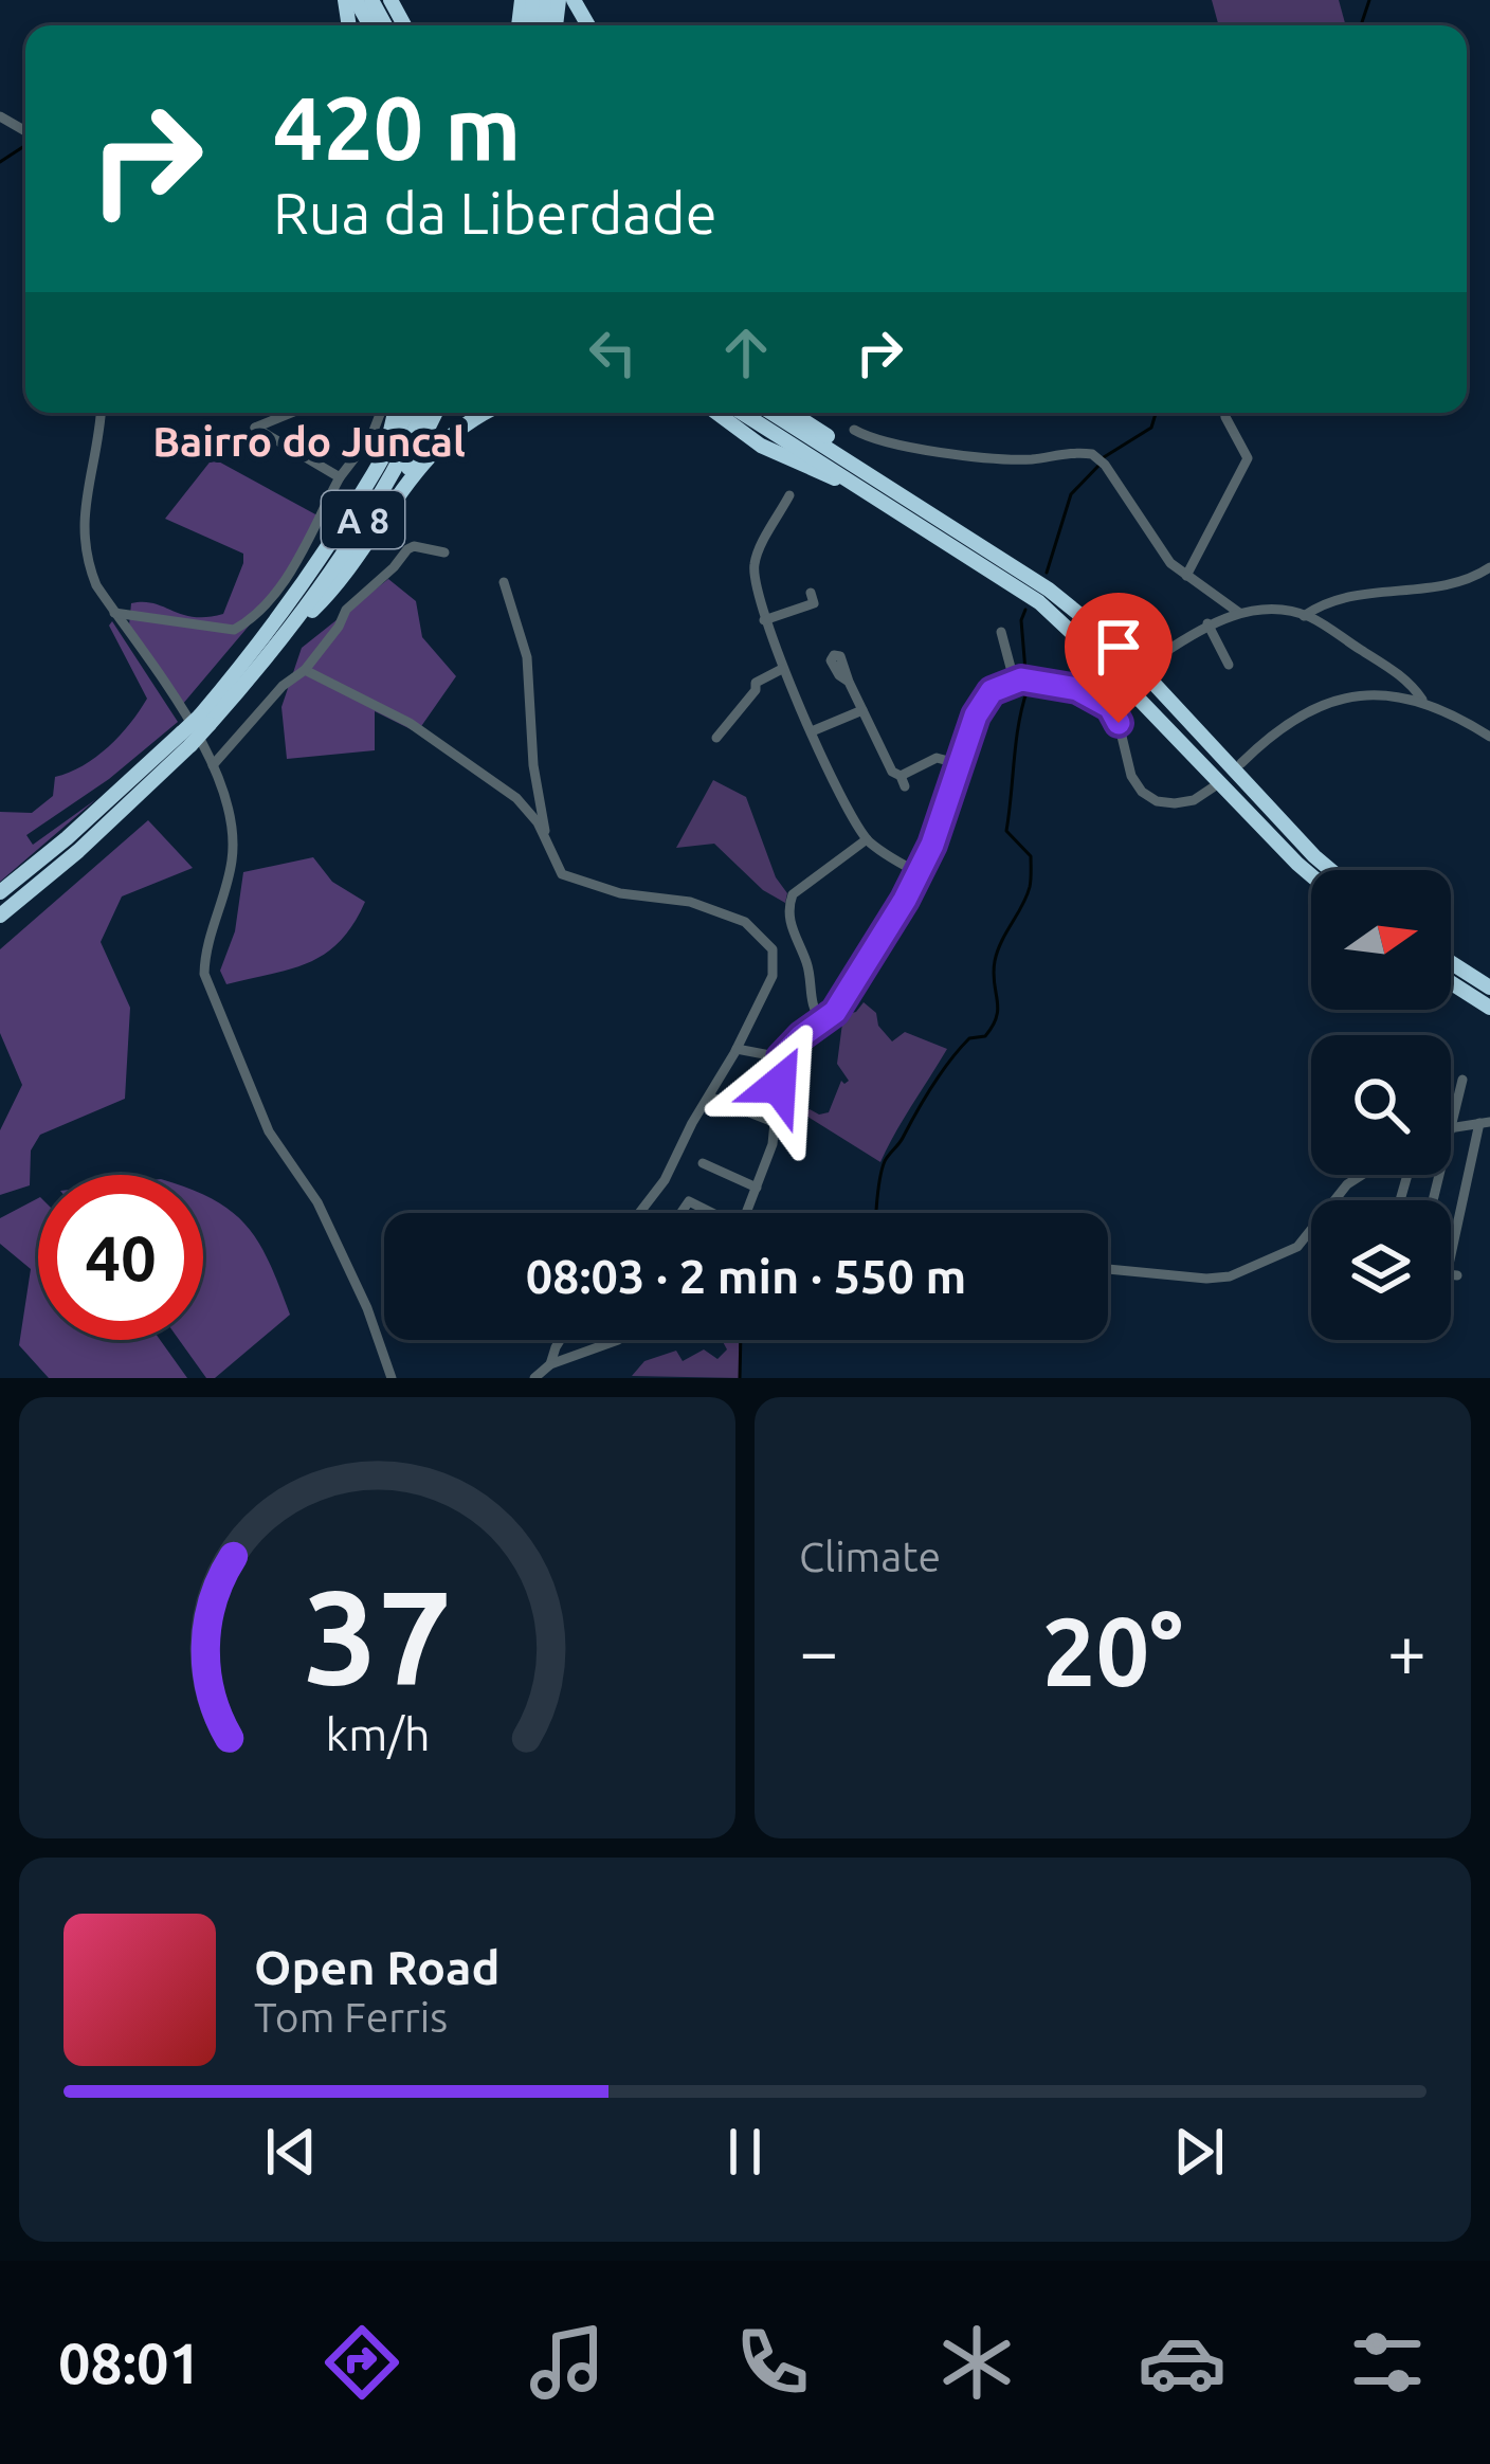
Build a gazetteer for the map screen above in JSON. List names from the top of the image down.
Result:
{
  "streets": {
    "highway": ["A 8"]
  },
  "districts": ["Bairro do Juncal"],
  "north": "right",
  "page": {
    "turn": ["420 m", "Rua da Liberdade"],
    "limit": "40",
    "trip": "08:03 · 2 min · 550 m",
    "tile": "Climate",
    "heat": ["−", "20°", "+"],
    "song": ["Open Road", "Tom Ferris"],
    "tabs": "08:01",
    "gauge": ["37", "km/h"]
  }
}
